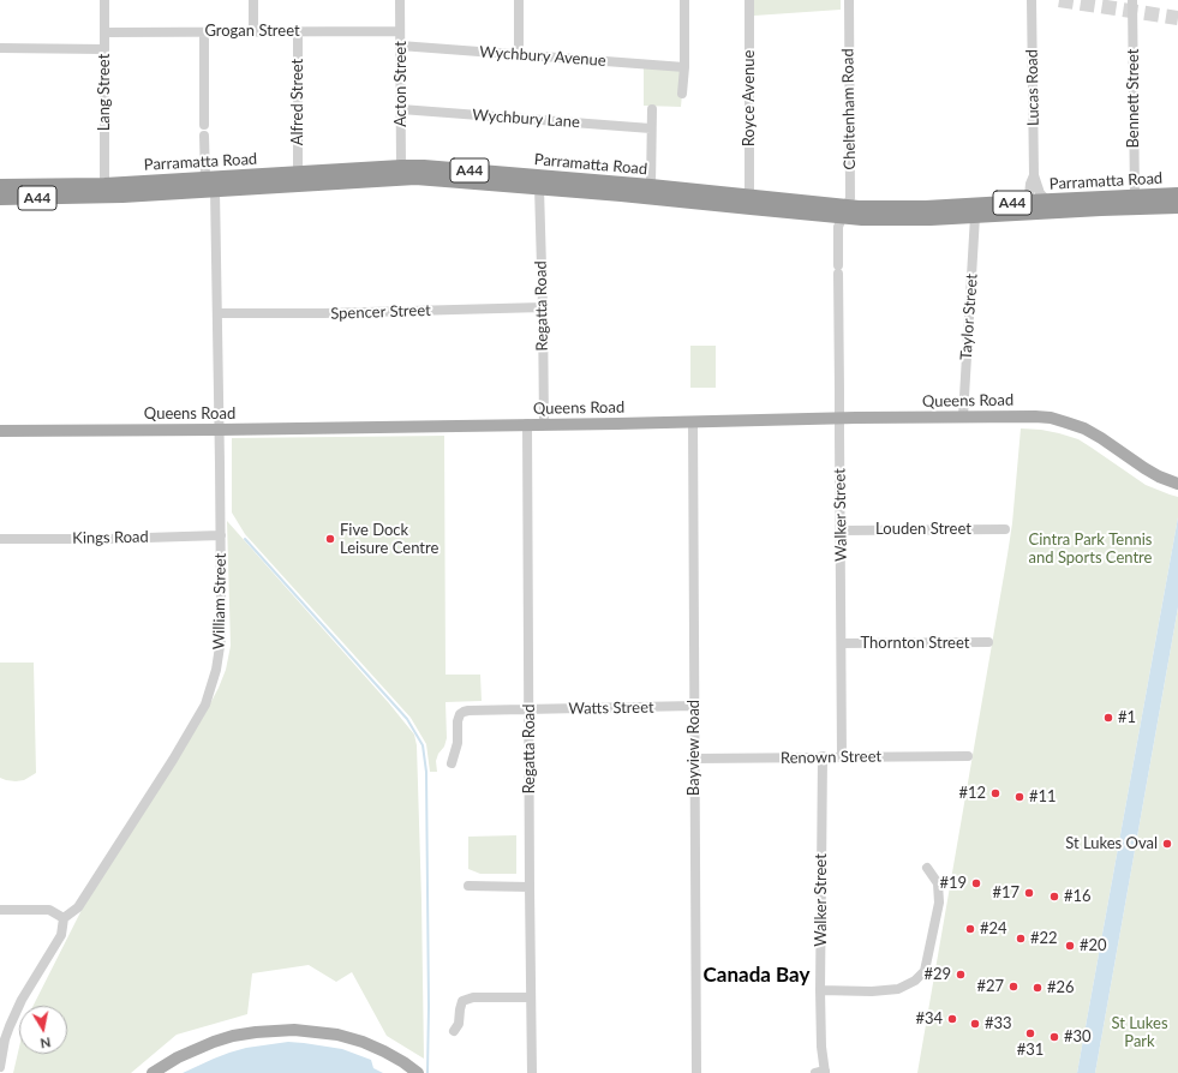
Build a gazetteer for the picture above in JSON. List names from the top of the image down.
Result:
{
  "streets": {
    "highway": ["Parramatta Road", "A44"],
    "main road": ["Queens Road"],
    "street": [
      "Grogan Street",
      "Wychbury Avenue",
      "Acton Street",
      "Lucas Road",
      "Lang Street",
      "Royce Avenue",
      "Bennett Street",
      "Alfred Street",
      "Cheltenham Road",
      "Wychbury Lane",
      "Regatta Road",
      "Spencer Street",
      "Taylor Street",
      "Walker Street",
      "Louden Street",
      "Kings Road",
      "William Street",
      "Thornton Street",
      "Watts Street",
      "Bayview Road",
      "Renown Street"
    ]
  },
  "crossings": [
    ["Grogan Street", "Acton Street"],
    ["Grogan Street", "Lang Street"],
    ["Grogan Street", "Alfred Street"],
    ["Wychbury Avenue", "Acton Street"],
    ["Acton Street", "Wychbury Lane"],
    ["Acton Street", "Parramatta Road"],
    ["Lucas Road", "Parramatta Road"],
    ["Lang Street", "Parramatta Road"],
    ["Royce Avenue", "Parramatta Road"],
    ["Bennett Street", "Parramatta Road"],
    ["Alfred Street", "Parramatta Road"],
    ["Cheltenham Road", "Parramatta Road"],
    ["Cheltenham Road", "Walker Street"],
    ["Parramatta Road", "Regatta Road"],
    ["Parramatta Road", "Taylor Street"],
    ["Parramatta Road", "Walker Street"],
    ["Parramatta Road", "William Street"],
    ["Regatta Road", "Spencer Street"],
    ["Regatta Road", "Queens Road"],
    ["Regatta Road", "Watts Street"],
    ["Spencer Street", "William Street"],
    ["Taylor Street", "Queens Road"],
    ["Queens Road", "Walker Street"],
    ["Queens Road", "William Street"],
    ["Queens Road", "Bayview Road"],
    ["Walker Street", "Louden Street"],
    ["Walker Street", "Thornton Street"],
    ["Walker Street", "Renown Street"],
    ["Kings Road", "William Street"],
    ["Watts Street", "Bayview Road"],
    ["Bayview Road", "Renown Street"]
  ],
  "districts": ["Canada Bay"],
  "parks": ["Cintra Park Tennis and Sports Centre", "St Lukes Park"],
  "places": [
    "Five Dock Leisure Centre",
    "#1",
    "#12",
    "#11",
    "St Lukes Oval",
    "#19",
    "#17",
    "#16",
    "#24",
    "#22",
    "#20",
    "#29",
    "#27",
    "#26",
    "#34",
    "#33",
    "#31",
    "#30"
  ],
  "north": "bottom"
}
